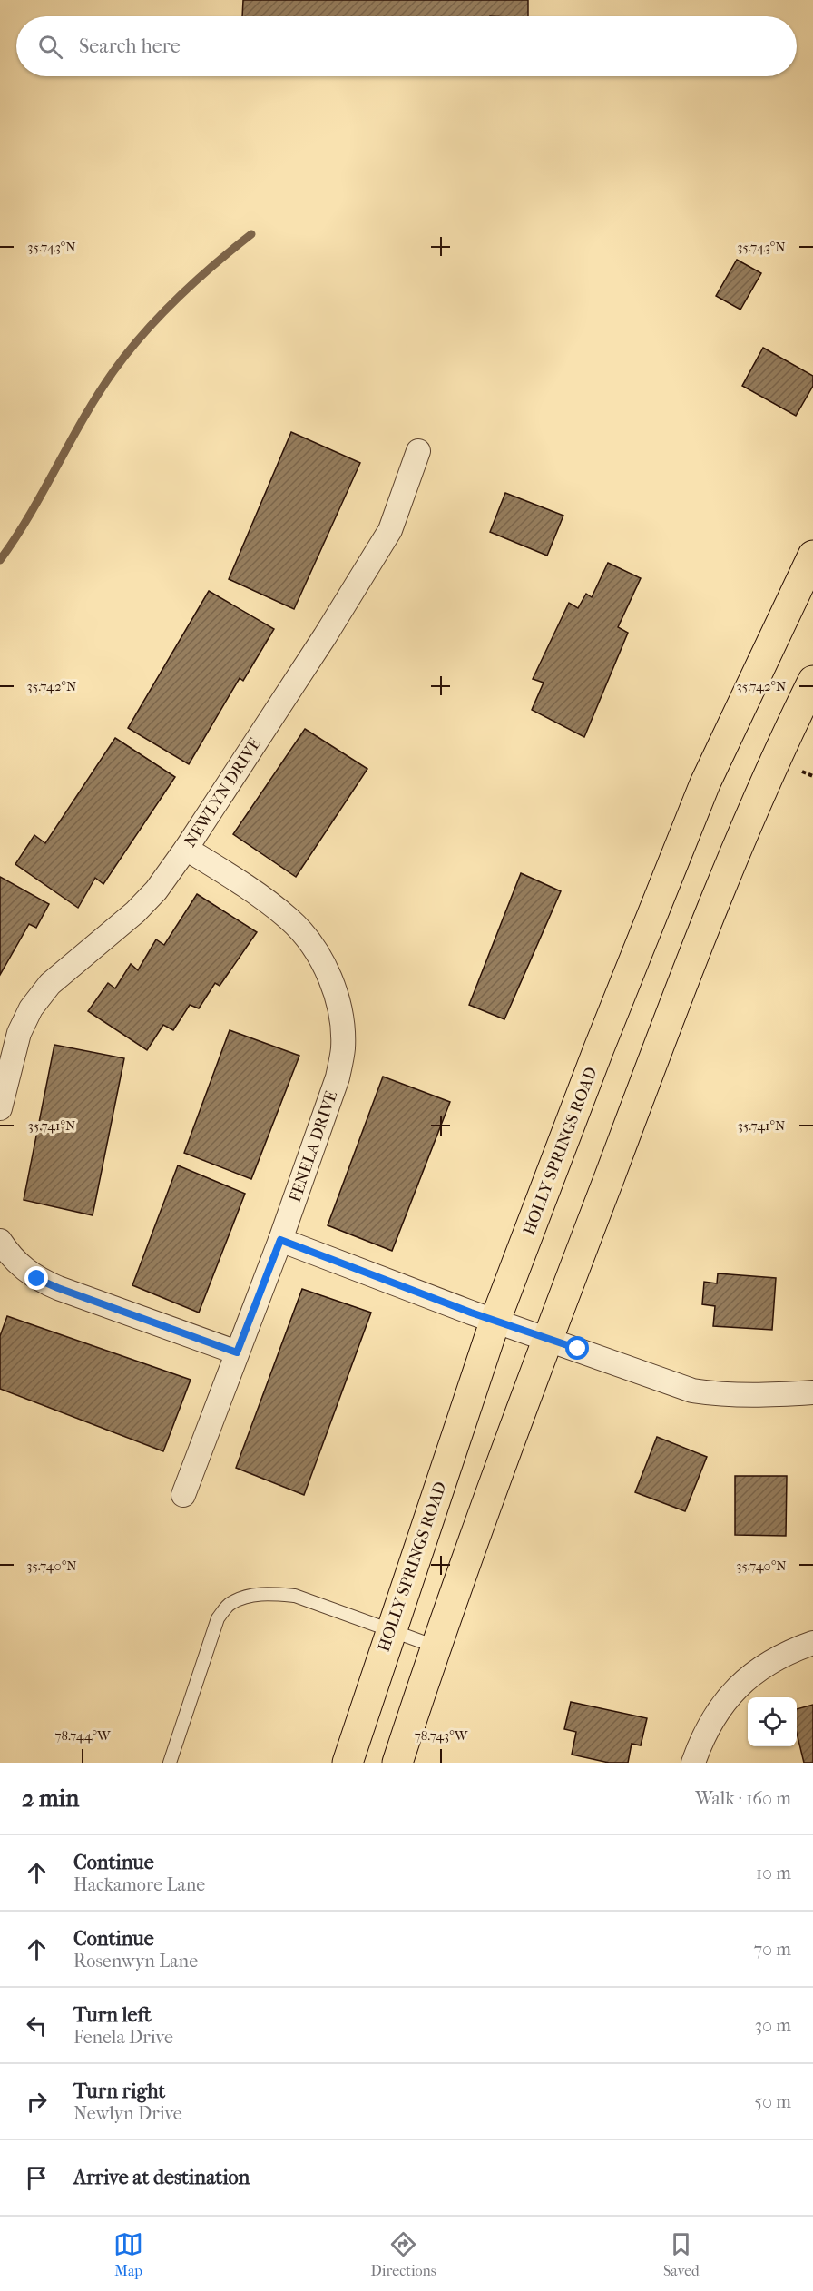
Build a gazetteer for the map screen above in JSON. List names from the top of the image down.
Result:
{
  "streets": {
    "main road": ["HOLLY SPRINGS ROAD"],
    "street": ["NEWLYN DRIVE", "FENELA DRIVE"]
  },
  "crossings": [
    ["NEWLYN DRIVE", "FENELA DRIVE"]
  ],
  "page": {
    "search": "Search here",
    "heading": ["2 min", "Walk · 160 m"],
    "list": [
      ["Continue", "Hackamore Lane", "10 m"],
      ["Continue", "Rosenwyn Lane", "70 m"],
      ["Turn left", "Fenela Drive", "30 m"],
      ["Turn right", "Newlyn Drive", "50 m"],
      "Arrive at destination"
    ],
    "nav": ["Map", "Directions", "Saved"]
  },
  "coordinates": [
    "35.743°N",
    "35.742°N",
    "35.741°N",
    "35.740°N",
    "78.744°W",
    "78.743°W"
  ]
}
